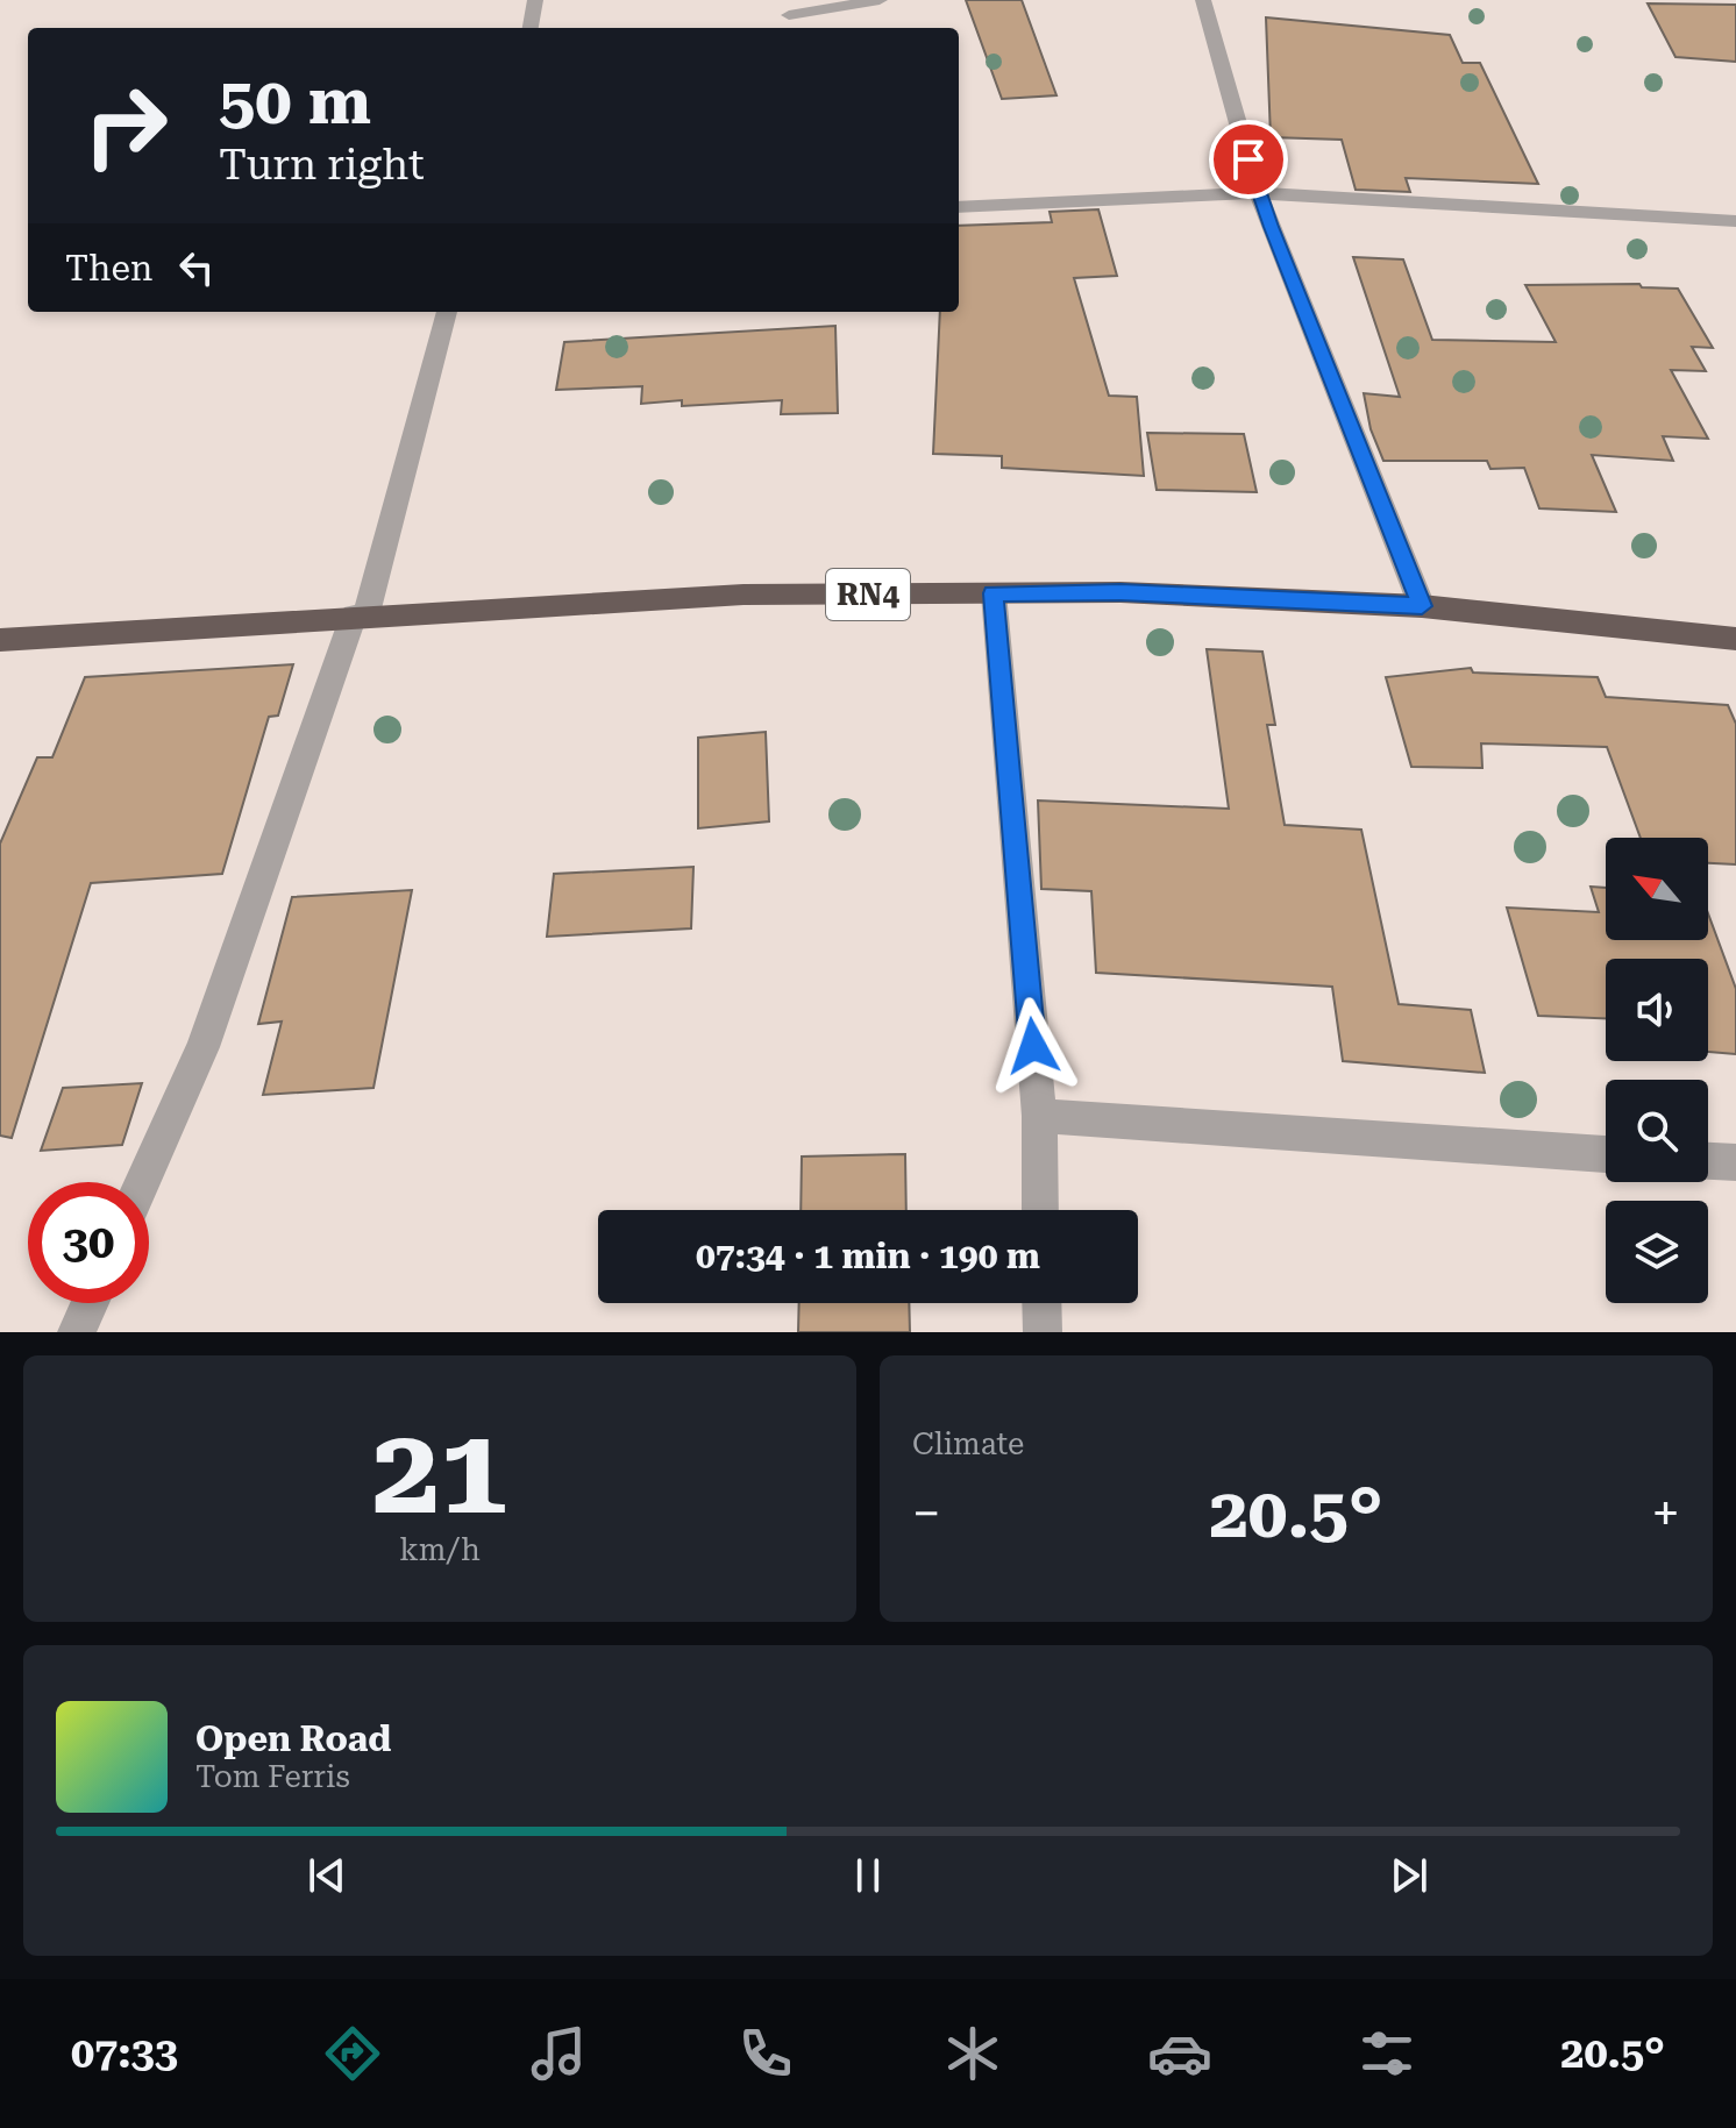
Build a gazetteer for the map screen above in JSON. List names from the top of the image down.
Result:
{
  "streets": {
    "highway": ["RN4"]
  },
  "north": "top left",
  "page": {
    "turn": ["50 m", "Turn right"],
    "then": "Then",
    "limit": "30",
    "trip": "07:34 · 1 min · 190 m",
    "tile": [
      ["21", "km/h"],
      "Climate"
    ],
    "heat": ["−", "20.5°", "+"],
    "song": ["Open Road", "Tom Ferris"],
    "tabs": ["07:33", "20.5°"]
  }
}
